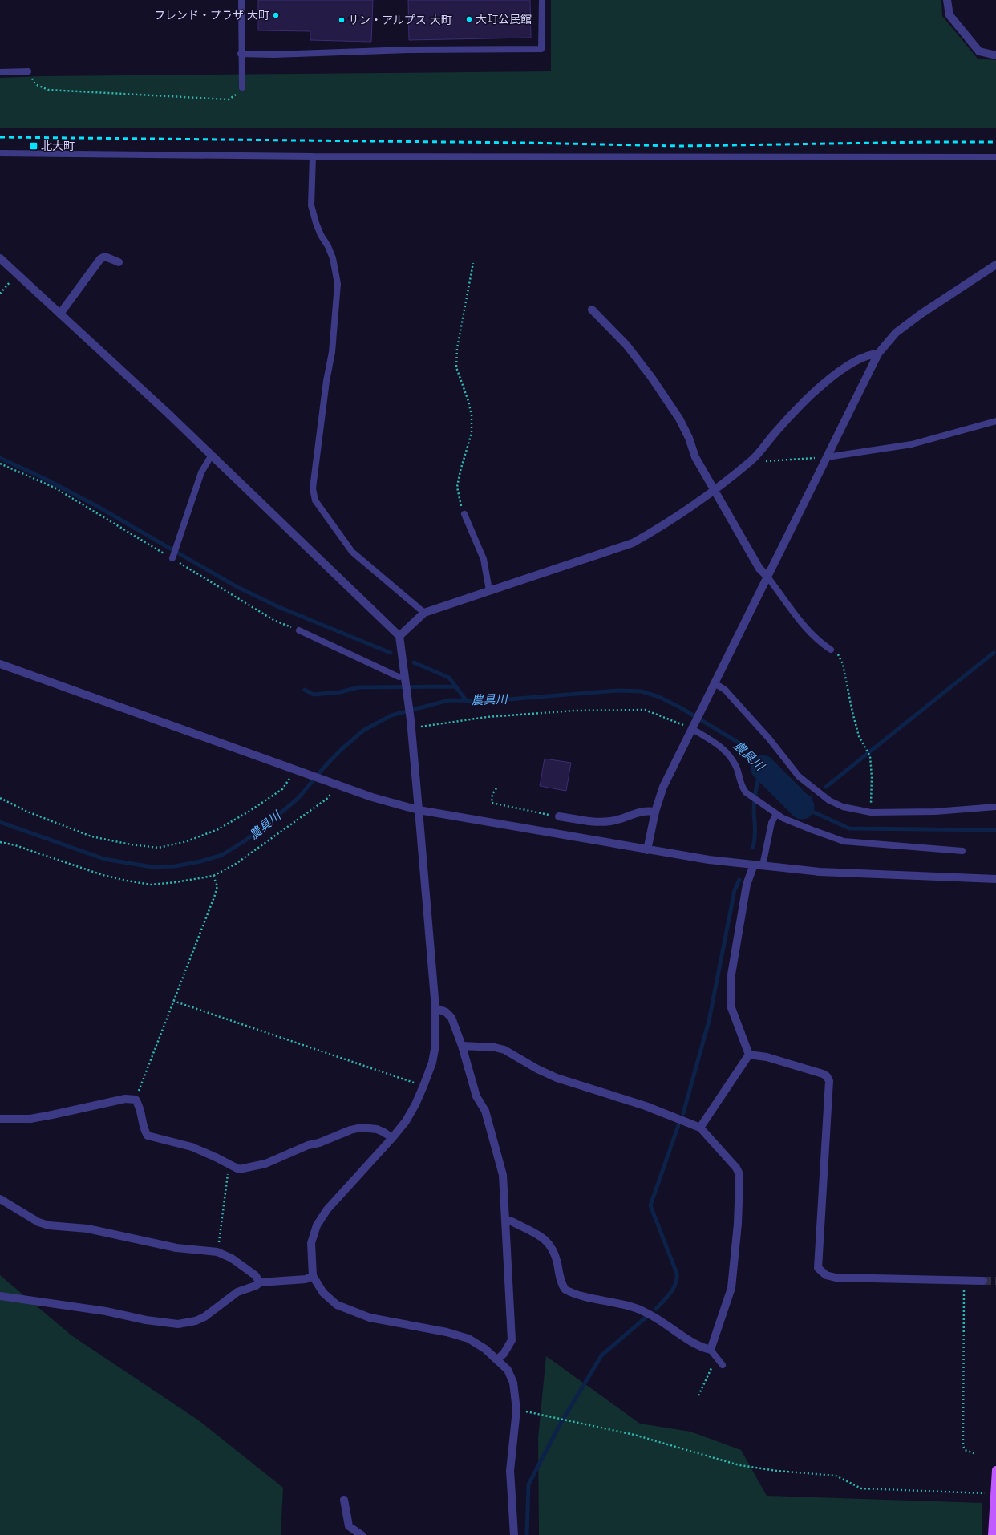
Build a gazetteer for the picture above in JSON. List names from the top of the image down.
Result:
{
  "water": ["農具川"],
  "places": {
    "other": ["フレンド・プラザ 大町", "大町公民館", "サン・アルプス 大町"],
    "transit": ["北大町"]
  }
}
